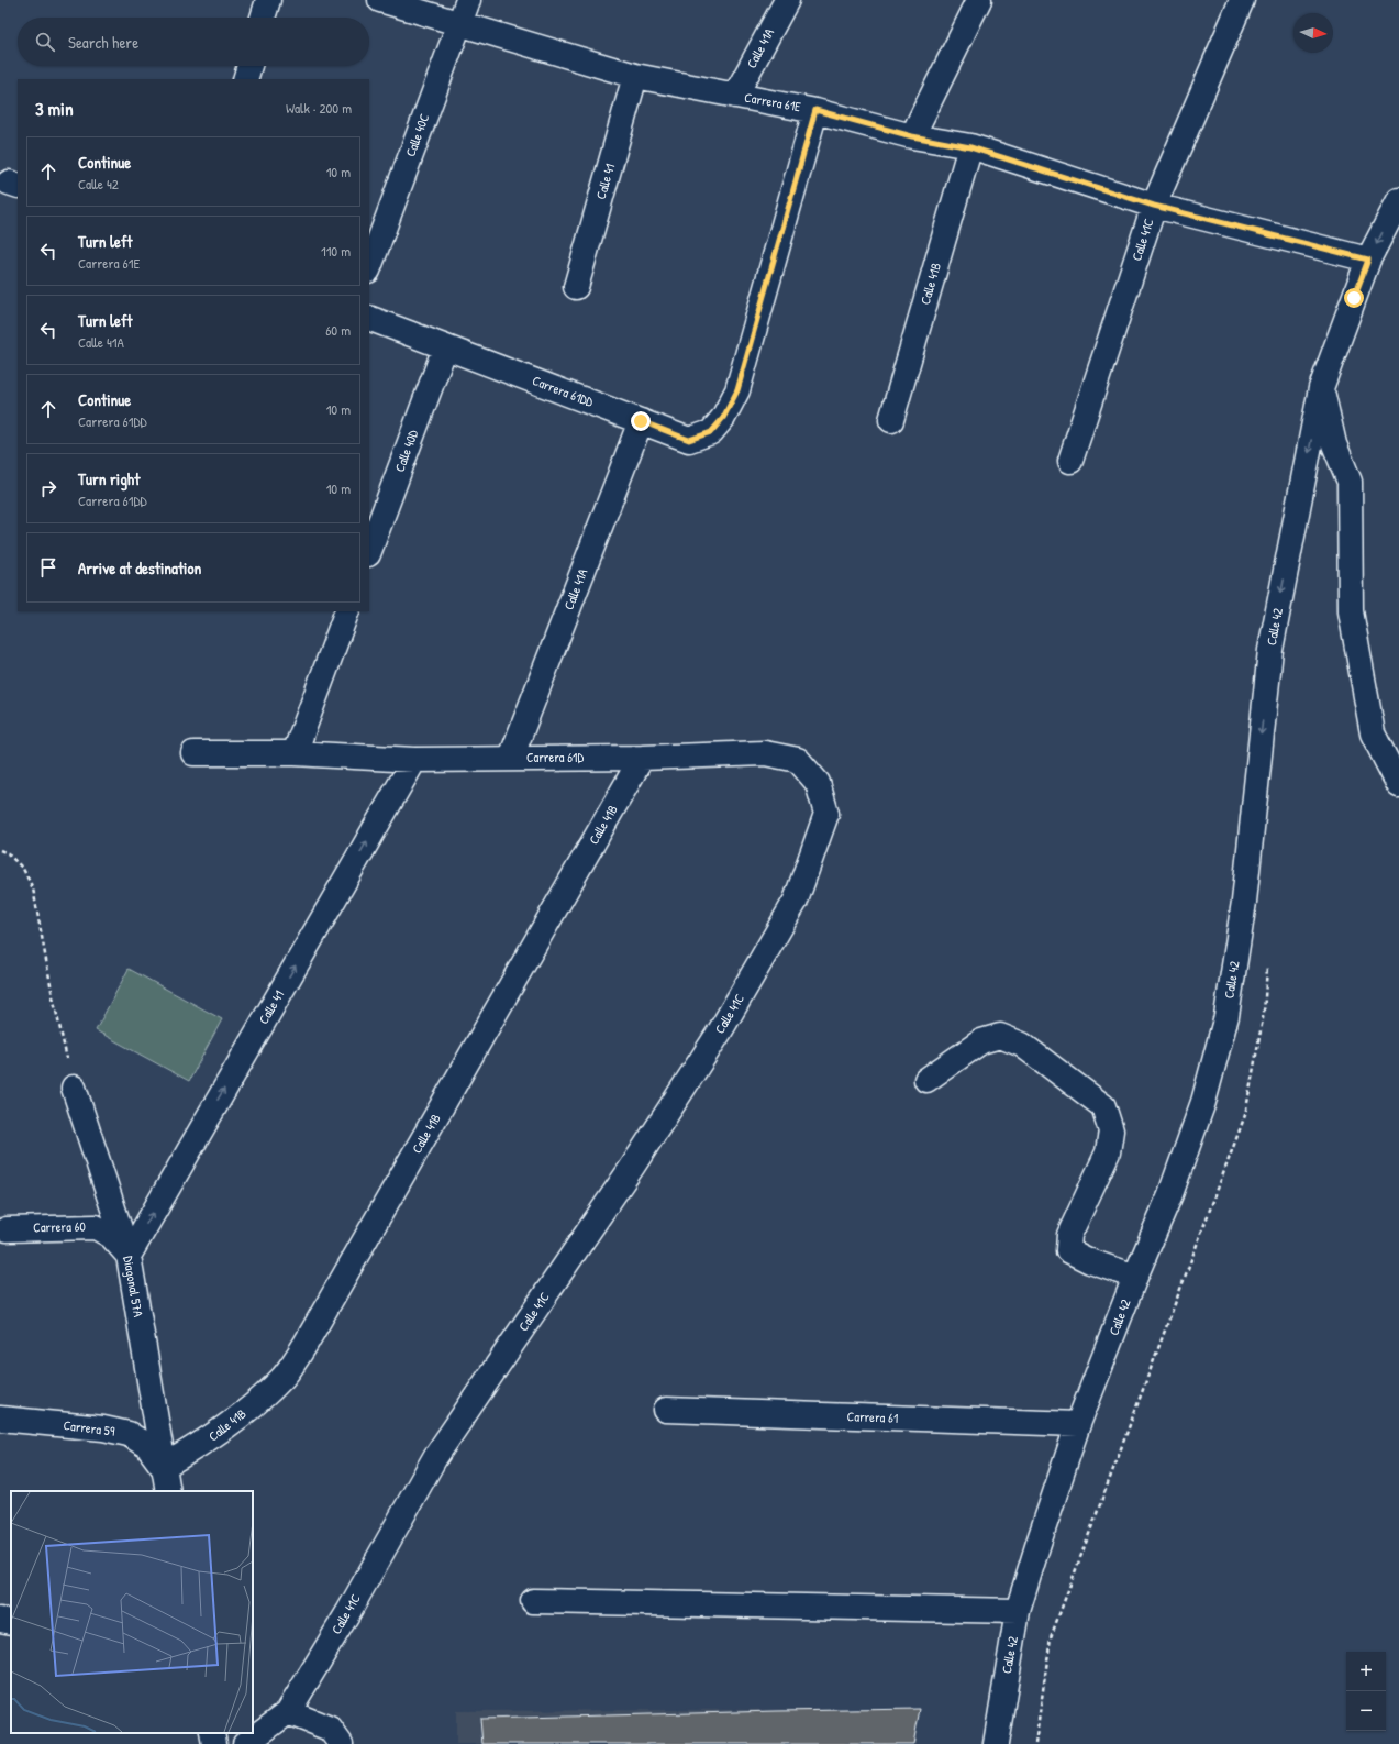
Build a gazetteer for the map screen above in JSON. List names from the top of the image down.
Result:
{
  "streets": {
    "street": [
      "Calle 41A",
      "Carrera 61E",
      "Calle 40C",
      "Calle 41",
      "Calle 41C",
      "Calle 41B",
      "Carrera 61DD",
      "Calle 40D",
      "Calle 42",
      "Carrera 61D",
      "Carrera 60",
      "Diagonal 57A",
      "Carrera 61",
      "Carrera 59"
    ]
  },
  "crossings": [
    ["Calle 41A", "Carrera 61E"],
    ["Calle 41A", "Carrera 61DD"],
    ["Calle 41A", "Carrera 61D"],
    ["Carrera 61E", "Calle 40C"],
    ["Carrera 61E", "Calle 41"],
    ["Carrera 61E", "Calle 41C"],
    ["Carrera 61E", "Calle 41B"],
    ["Carrera 61E", "Carrera 61DD"],
    ["Carrera 61E", "Calle 42"],
    ["Calle 41", "Carrera 61D"],
    ["Calle 41", "Carrera 60"],
    ["Calle 41", "Diagonal 57A"],
    ["Calle 41C", "Carrera 61D"],
    ["Calle 41B", "Carrera 61D"],
    ["Calle 41B", "Diagonal 57A"],
    ["Calle 41B", "Carrera 59"],
    ["Carrera 61DD", "Calle 40D"],
    ["Calle 42", "Carrera 61"],
    ["Carrera 60", "Diagonal 57A"],
    ["Diagonal 57A", "Carrera 59"]
  ],
  "one_way": ["Calle 41"],
  "north": "right",
  "page": {
    "search": "Search here",
    "heading": ["3 min", "Walk · 200 m"],
    "list": [
      ["Continue", "Calle 42", "10 m"],
      ["Turn left", "Carrera 61E", "110 m"],
      ["Turn left", "Calle 41A", "60 m"],
      ["Continue", "Carrera 61DD", "10 m"],
      ["Turn right", "Carrera 61DD", "10 m"],
      "Arrive at destination"
    ],
    "map_buttons": ["+", "−"]
  }
}
